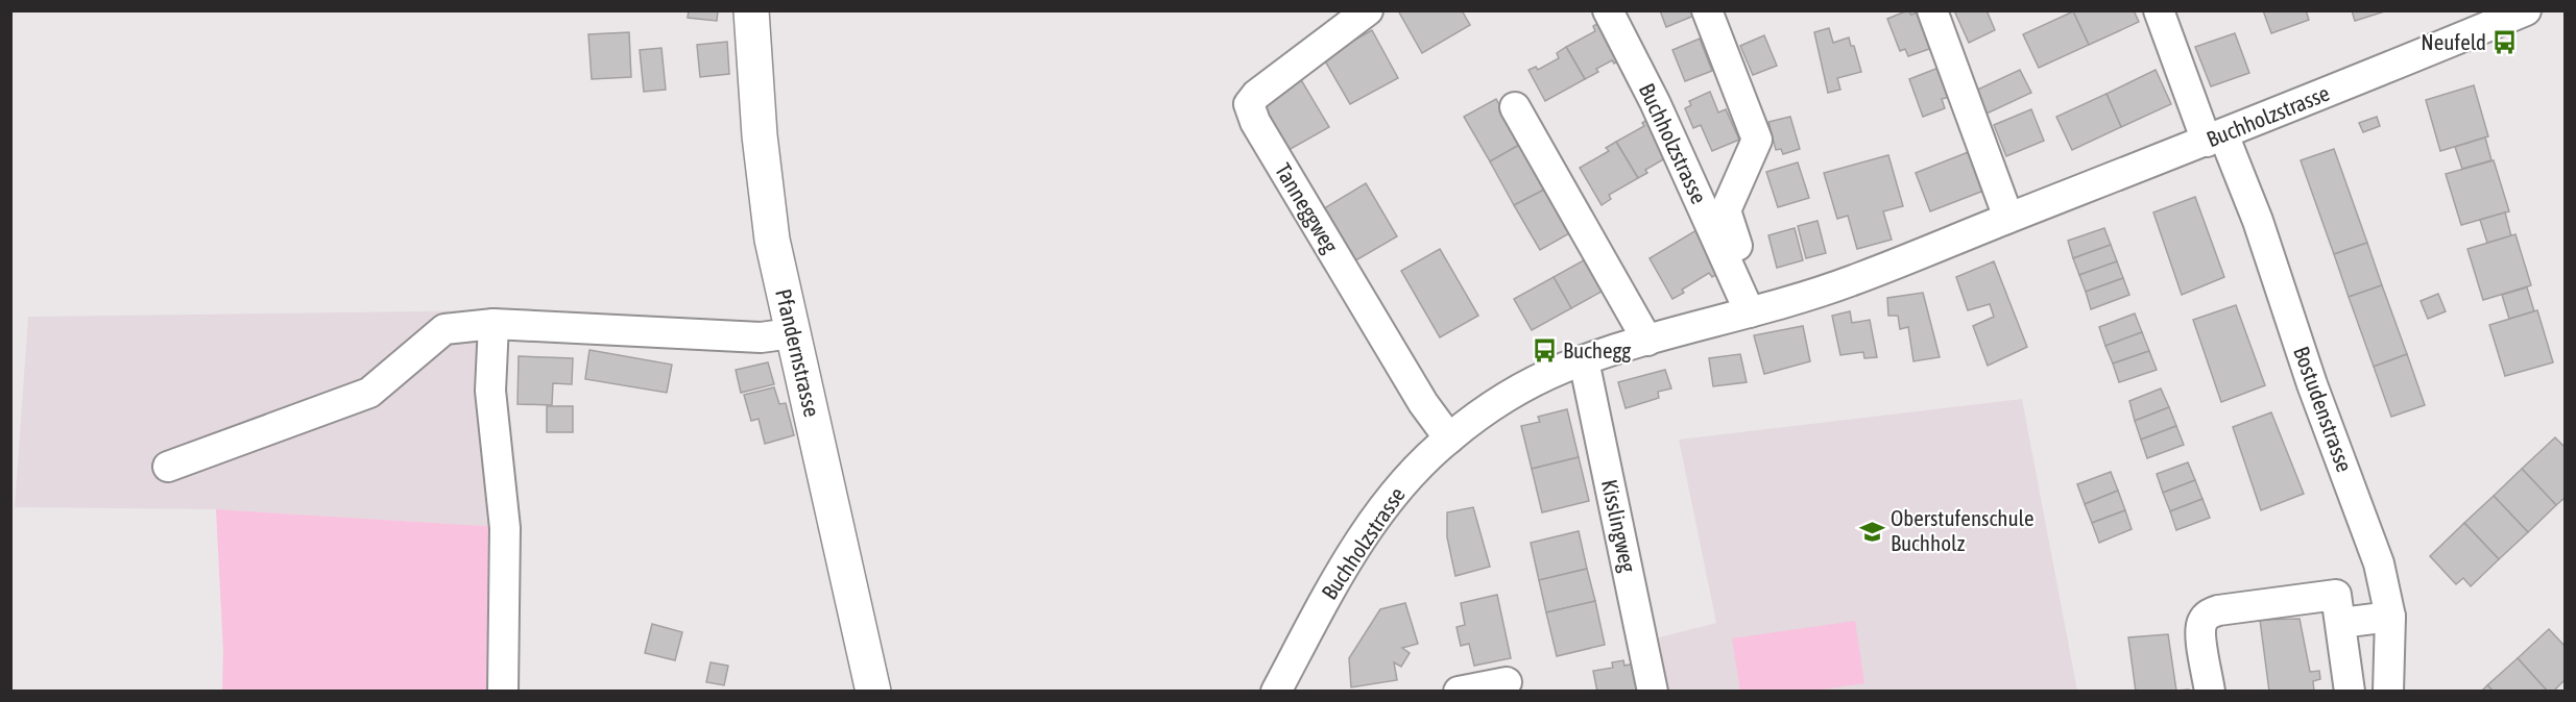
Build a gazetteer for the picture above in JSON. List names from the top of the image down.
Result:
{
  "streets": {
    "main road": ["Pfandernstrasse"],
    "street": [
      "Buchholzstrasse",
      "Tanneggweg",
      "Bostudenstrasse",
      "Kisslingweg"
    ]
  },
  "crossings": [
    ["Buchholzstrasse", "Tanneggweg"],
    ["Buchholzstrasse", "Bostudenstrasse"],
    ["Buchholzstrasse", "Kisslingweg"]
  ],
  "places": {
    "bus stop": ["Neufeld", "Buchegg"],
    "school or university": ["Oberstufenschule Buchholz"]
  }
}
